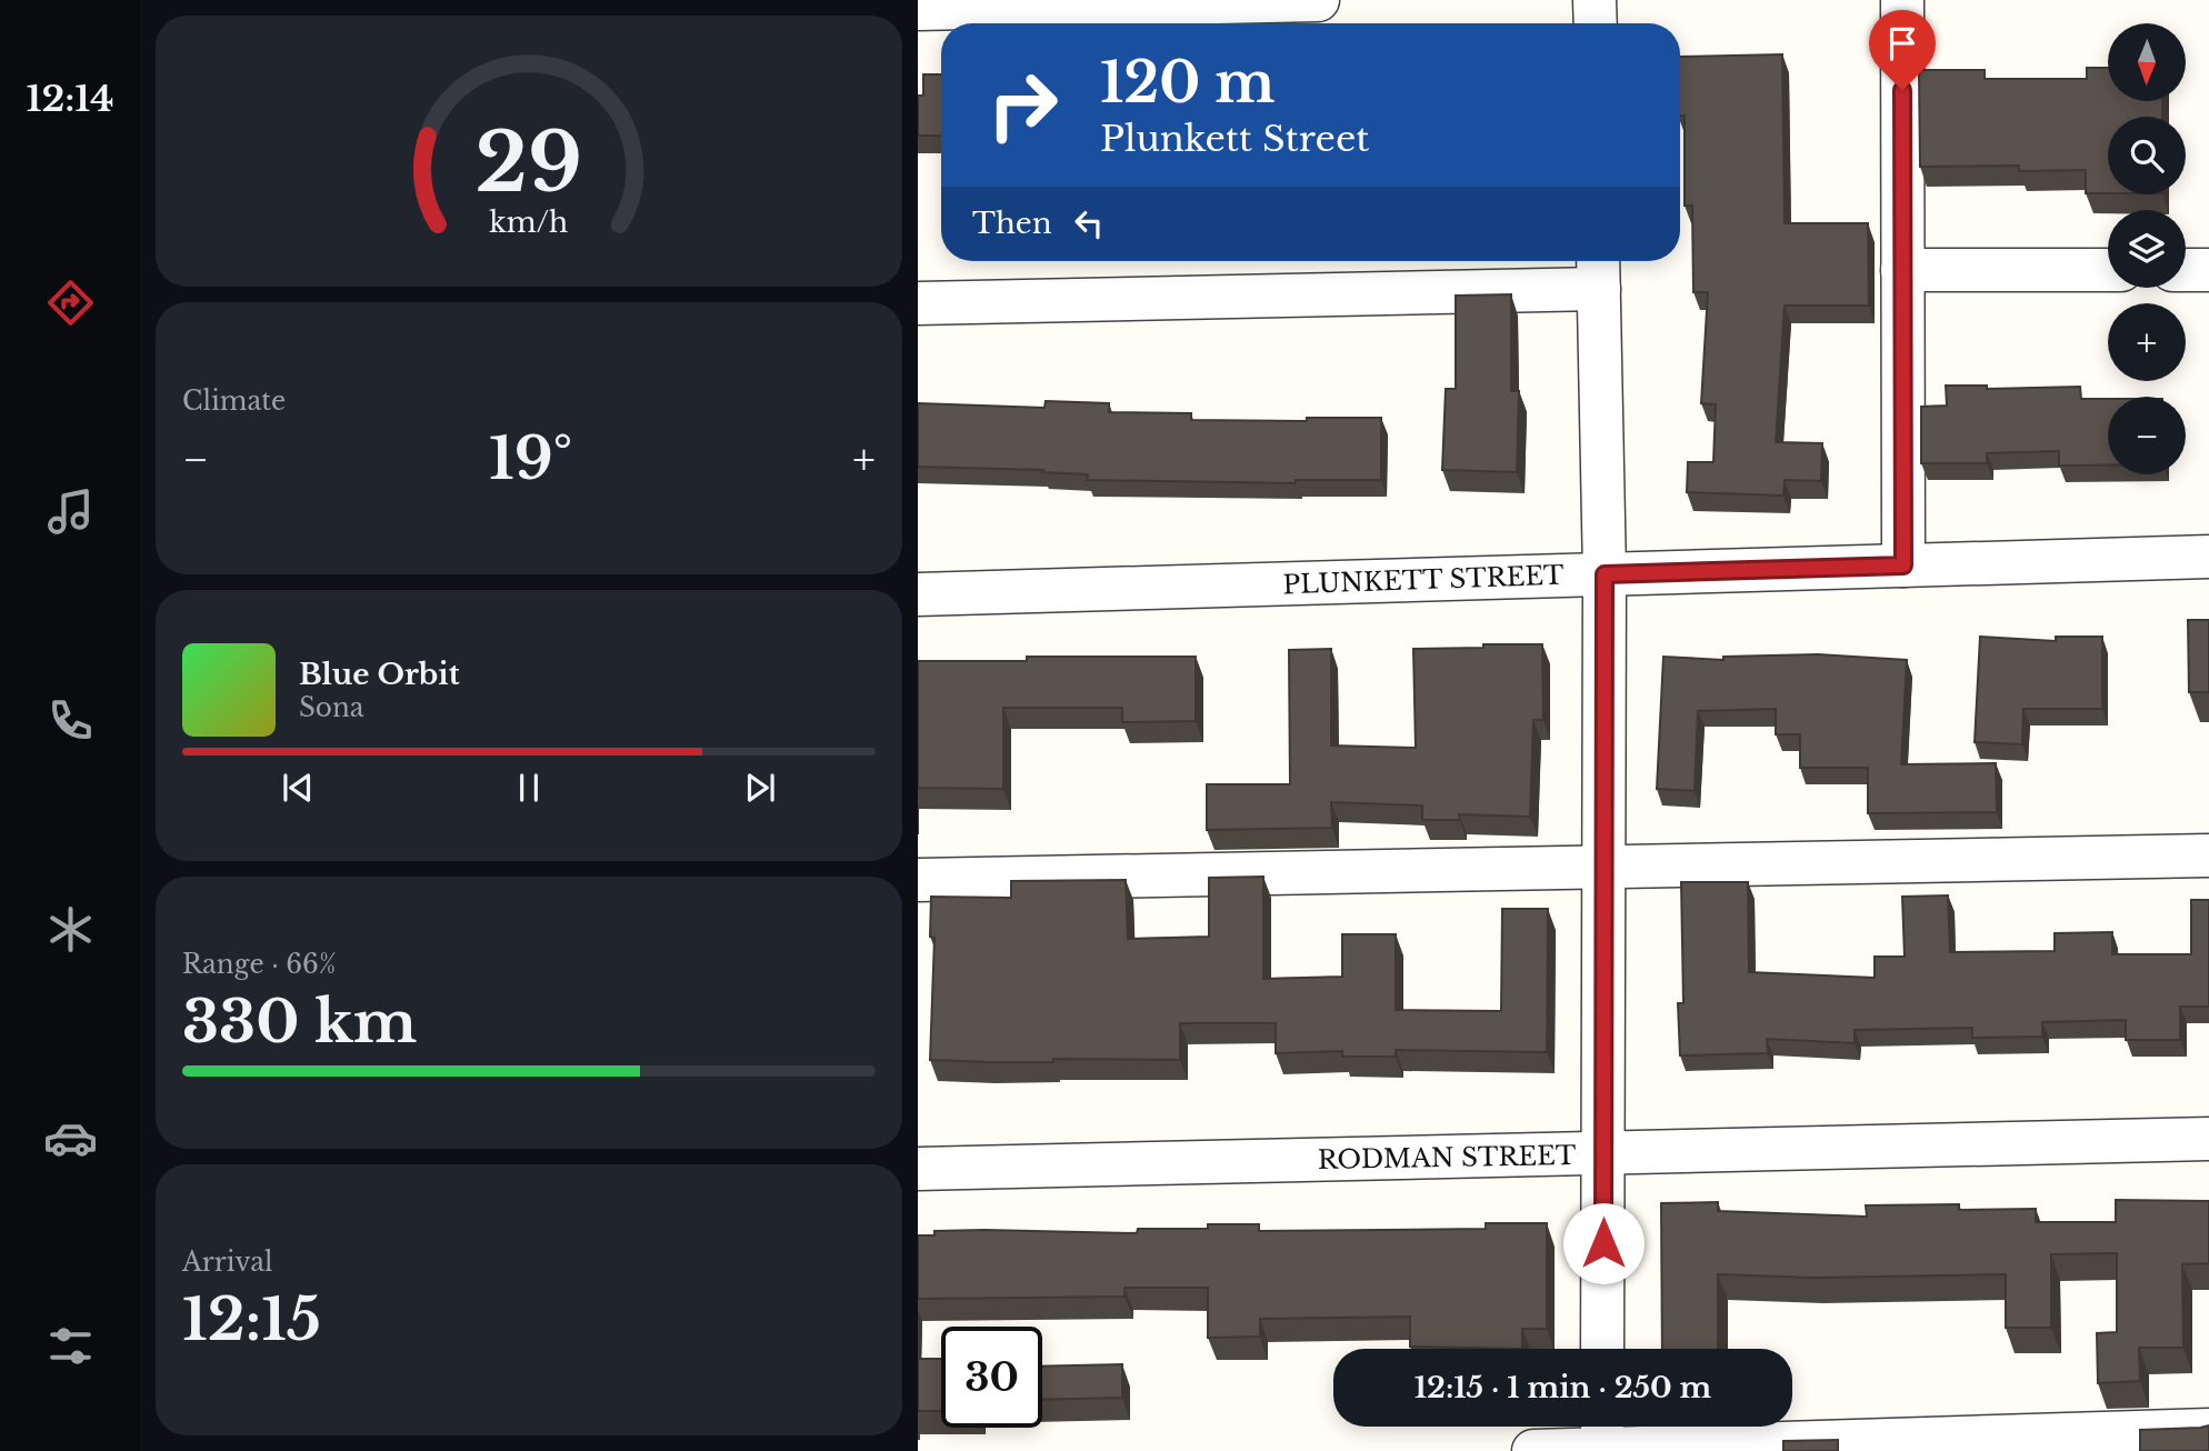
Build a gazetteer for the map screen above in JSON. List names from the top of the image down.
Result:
{
  "streets": {
    "street": ["PLUNKETT STREET", "RODMAN STREET"]
  },
  "north": "bottom",
  "page": {
    "tabs": "12:14",
    "map_buttons": ["+", "−"],
    "turn": ["120 m", "Plunkett Street"],
    "then": "Then",
    "tile": [
      "Climate",
      ["Range · 66%", "330 km"],
      ["Arrival", "12:15"]
    ],
    "heat": ["−", "19°", "+"],
    "song": ["Blue Orbit", "Sona"],
    "limit": "30",
    "trip": "12:15 · 1 min · 250 m",
    "gauge": ["29", "km/h"]
  }
}
